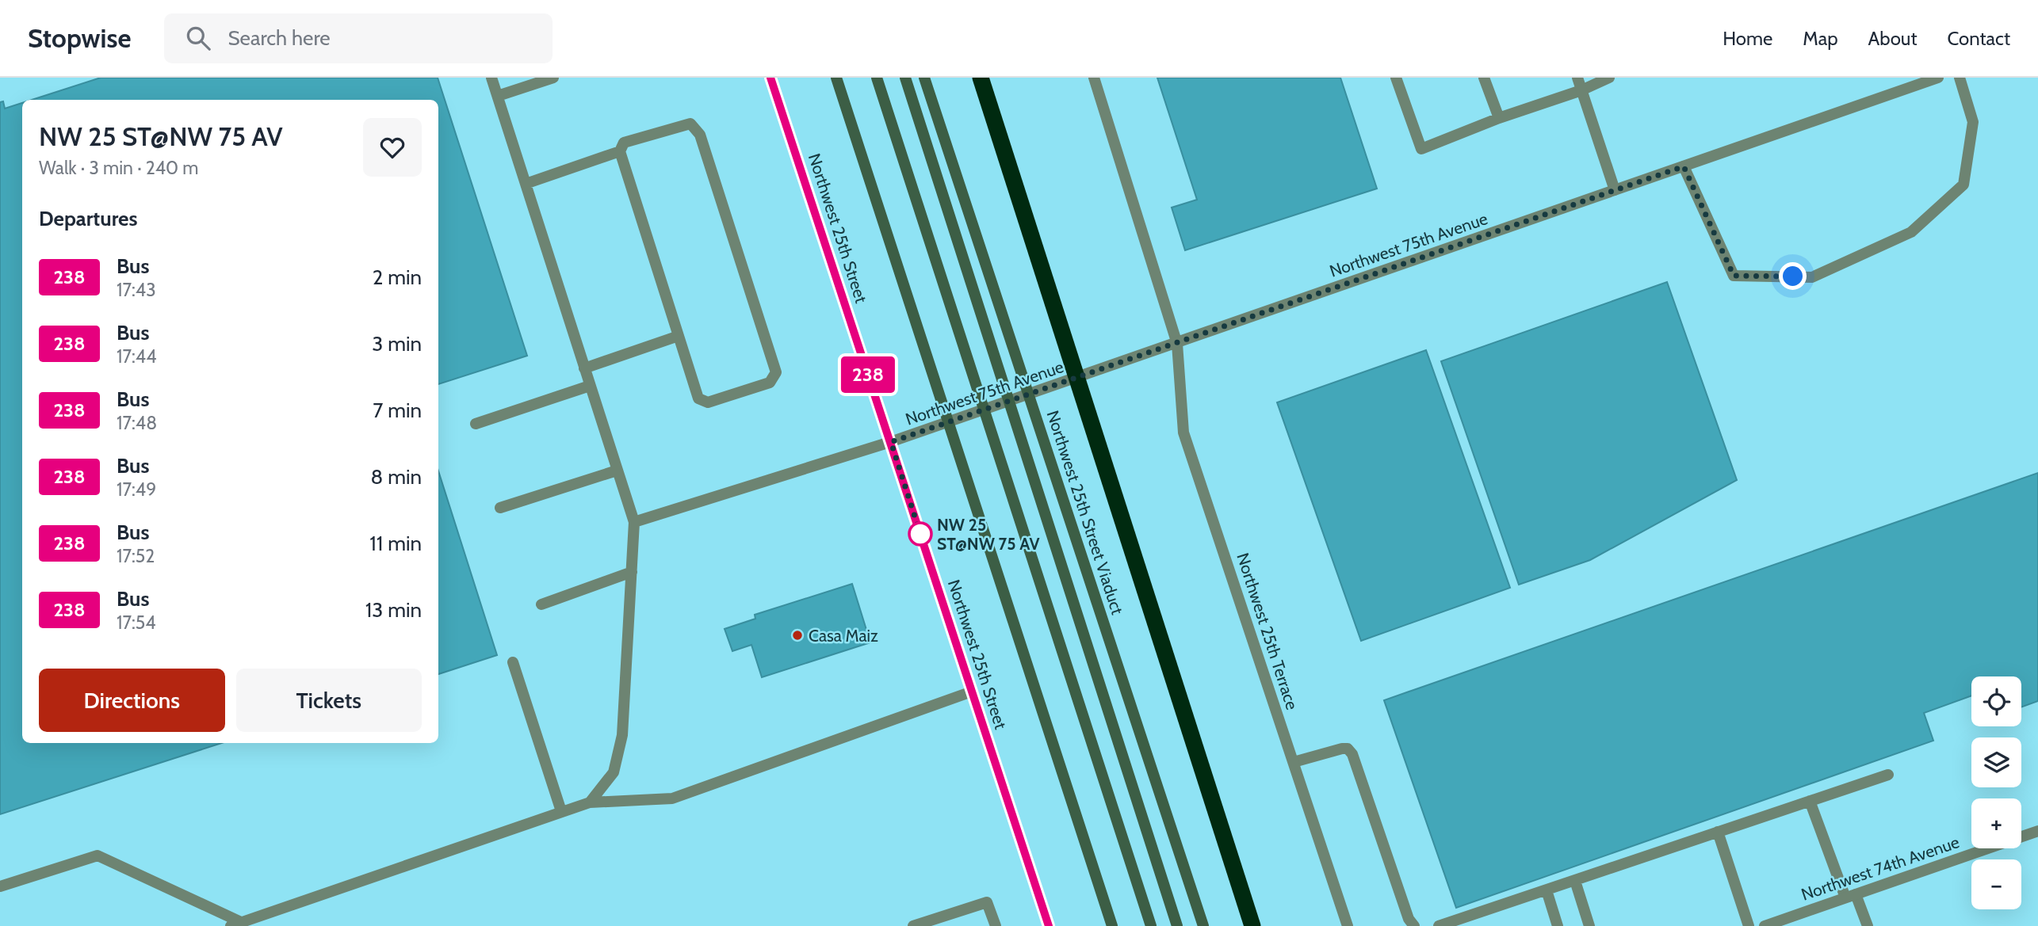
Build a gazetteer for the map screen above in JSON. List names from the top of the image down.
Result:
{
  "streets": {
    "main road": ["Northwest 25th Street", "Northwest 25th Street Viaduct"],
    "street": ["Northwest 75th Avenue", "Northwest 25th Terrace", "Northwest 74th Avenue"]
  },
  "crossings": [
    ["Northwest 25th Street", "Northwest 75th Avenue"],
    ["Northwest 75th Avenue", "Northwest 25th Terrace"]
  ],
  "places": ["NW 25 ST@NW 75 AV", "Casa Maiz"],
  "lines": ["bus line 238"],
  "page": {
    "header": "Stopwise",
    "search": "Search here",
    "nav": [
      "Home",
      "Map",
      "About",
      "Contact"
    ],
    "on_map": "238",
    "heading": [
      ["NW 25 ST@NW 75 AV", "Walk · 3 min · 240 m"],
      "Departures"
    ],
    "list": [
      {
        "mark": "238",
        "name": "Bus",
        "note": "17:43",
        "value": "2 min"
      },
      {
        "mark": "238",
        "name": "Bus",
        "note": "17:44",
        "value": "3 min"
      },
      {
        "mark": "238",
        "name": "Bus",
        "note": "17:48",
        "value": "7 min"
      },
      {
        "mark": "238",
        "name": "Bus",
        "note": "17:49",
        "value": "8 min"
      },
      {
        "mark": "238",
        "name": "Bus",
        "note": "17:52",
        "value": "11 min"
      },
      {
        "mark": "238",
        "name": "Bus",
        "note": "17:54",
        "value": "13 min"
      }
    ],
    "buttons": ["Directions", "Tickets"],
    "map_buttons": ["+", "−"]
  }
}
